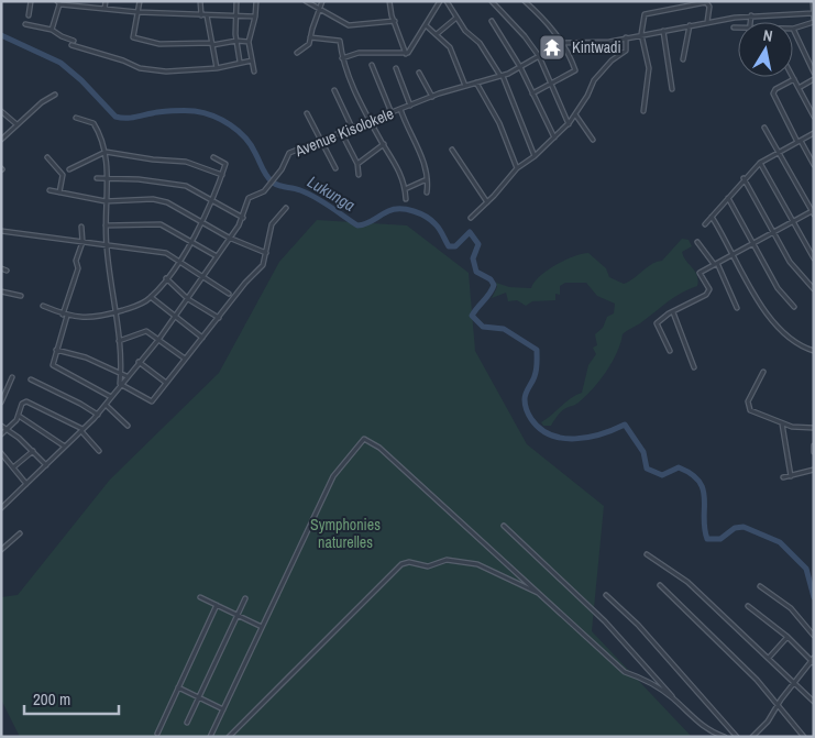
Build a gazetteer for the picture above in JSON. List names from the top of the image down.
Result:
{
  "streets": {
    "street": ["Avenue Kisolokele"]
  },
  "water": ["Lukunga"],
  "parks": ["Symphonies naturelles"],
  "places": {
    "temple": ["Kintwadi"]
  },
  "scale_bar": "200 m",
  "north": "top"
}
